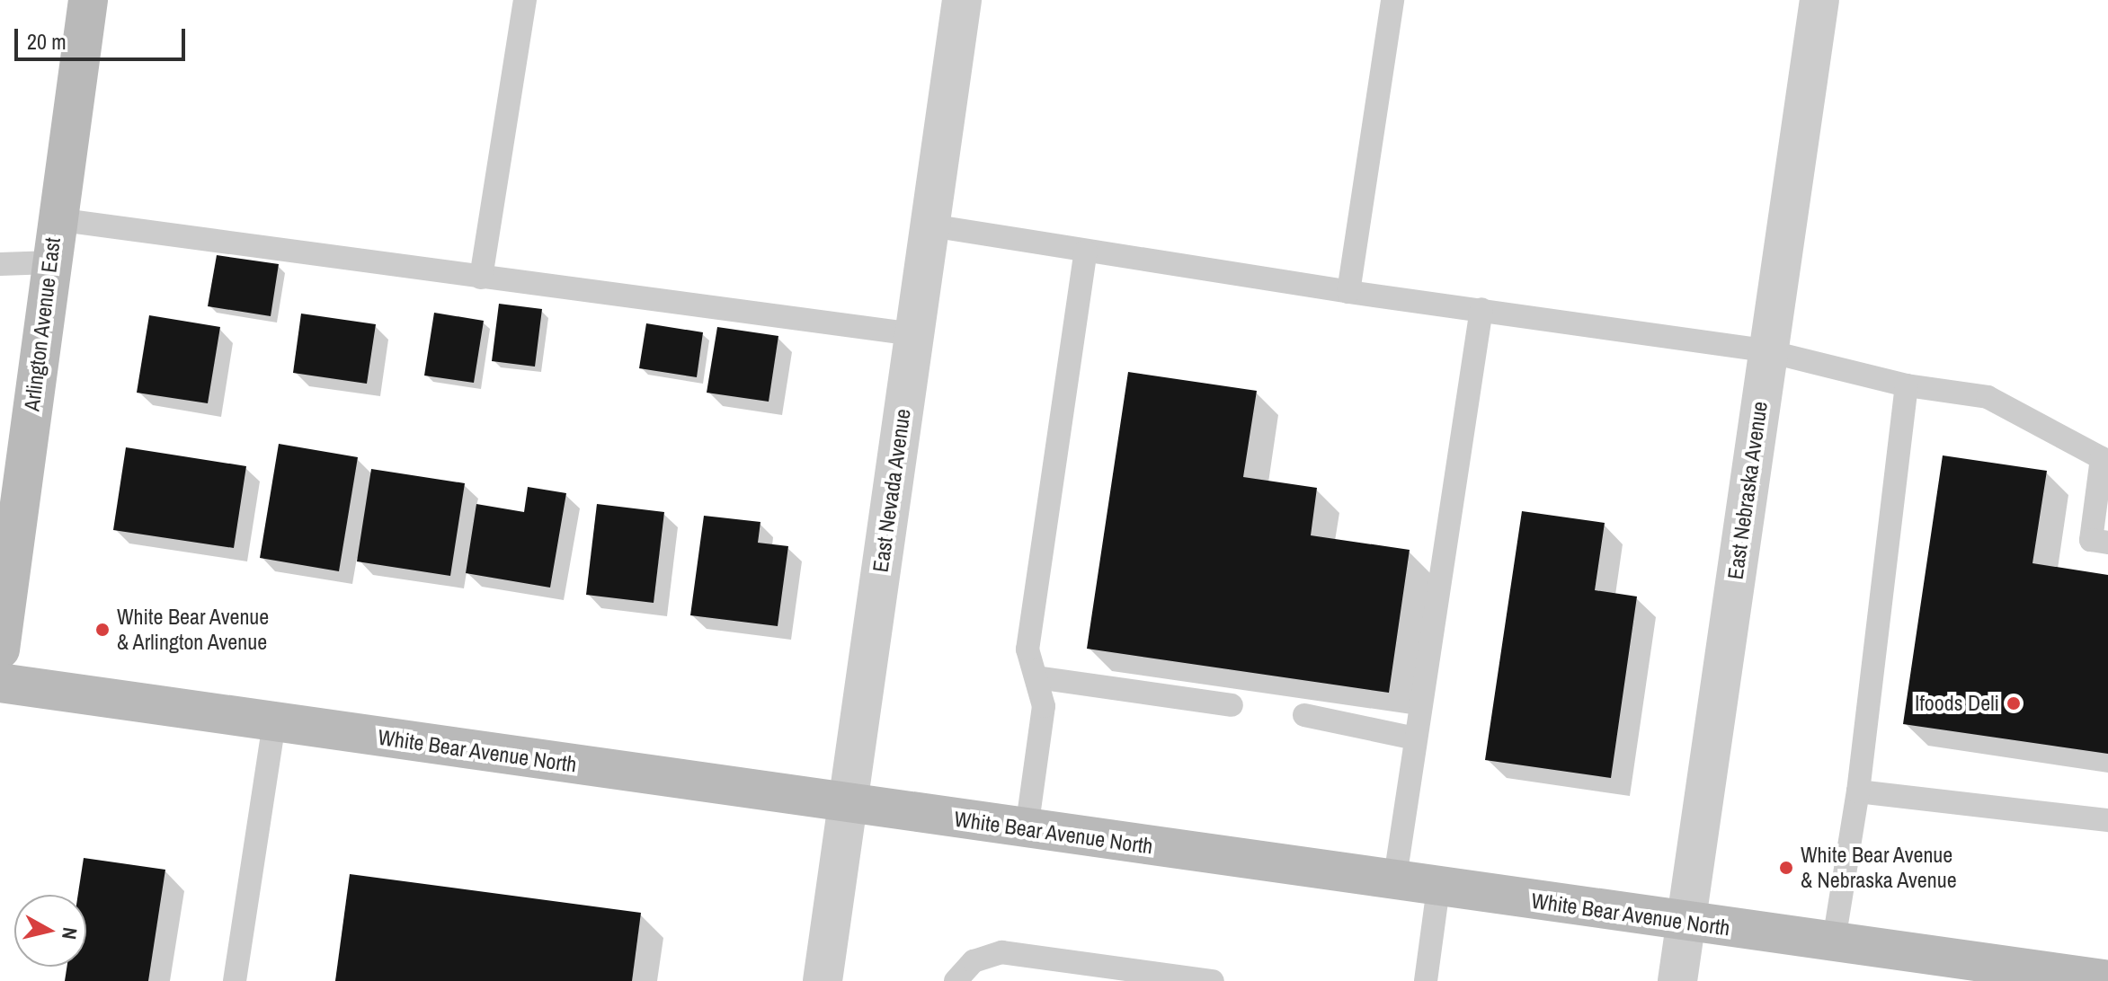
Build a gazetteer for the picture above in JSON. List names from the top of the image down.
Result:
{
  "streets": {
    "main road": ["Arlington Avenue East", "White Bear Avenue North"],
    "street": ["East Nevada Avenue", "East Nebraska Avenue"]
  },
  "crossings": [
    ["East Nevada Avenue", "White Bear Avenue North"],
    ["East Nebraska Avenue", "White Bear Avenue North"]
  ],
  "places": ["White Bear Avenue & Arlington Avenue", "Ifoods Deli", "White Bear Avenue & Nebraska Avenue"],
  "scale_bar": "20 m",
  "north": "right"
}
